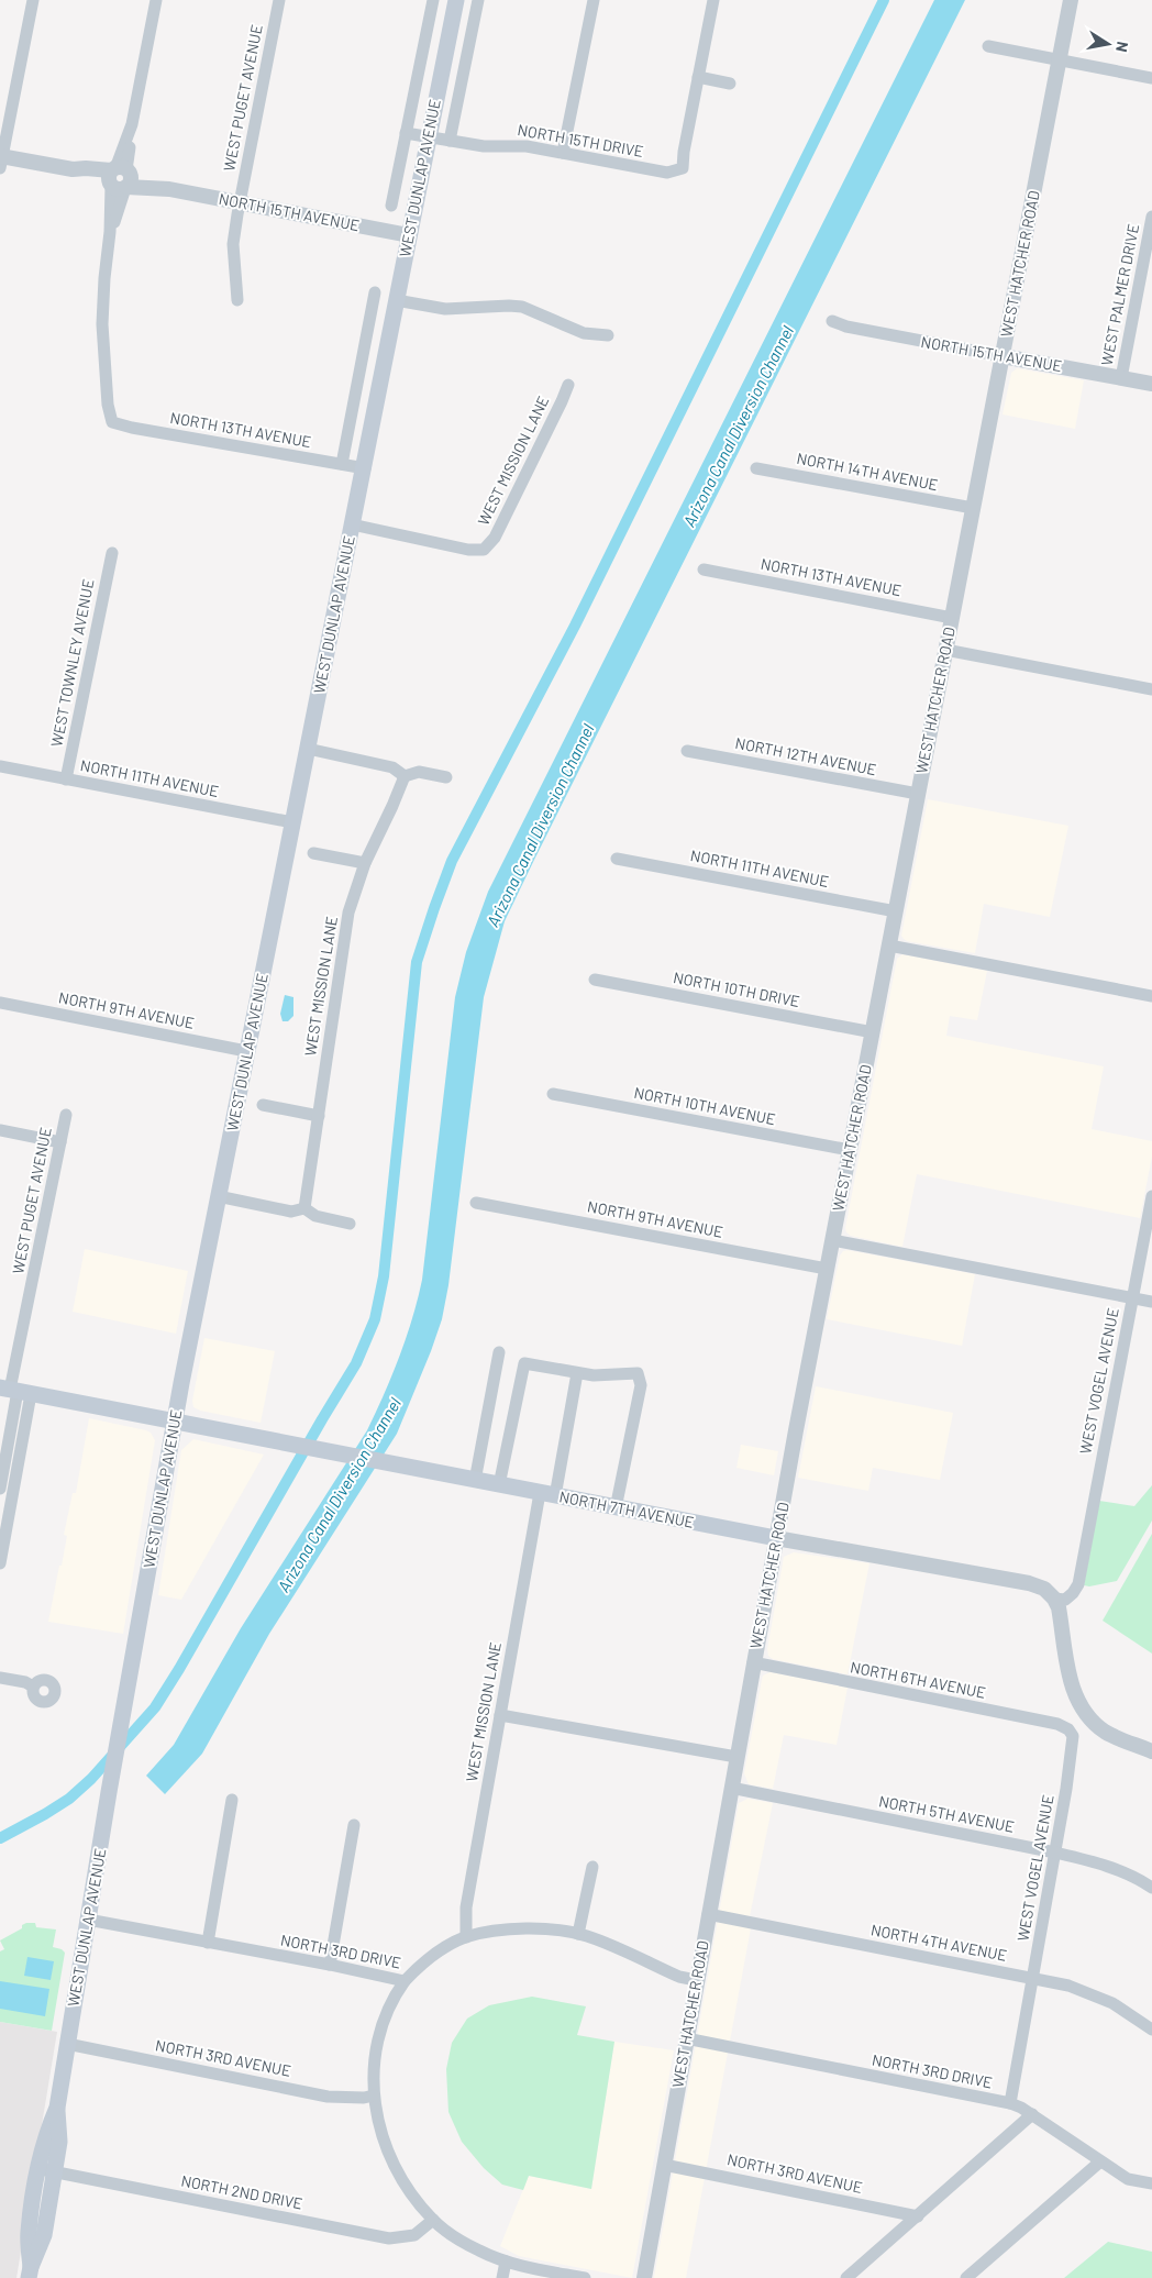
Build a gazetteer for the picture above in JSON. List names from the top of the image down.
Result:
{
  "streets": {
    "main road": ["WEST DUNLAP AVENUE", "NORTH 7TH AVENUE"],
    "street": [
      "WEST PUGET AVENUE",
      "NORTH 15TH DRIVE",
      "NORTH 15TH AVENUE",
      "WEST HATCHER ROAD",
      "WEST PALMER DRIVE",
      "NORTH 13TH AVENUE",
      "WEST MISSION LANE",
      "NORTH 14TH AVENUE",
      "WEST TOWNLEY AVENUE",
      "NORTH 12TH AVENUE",
      "NORTH 11TH AVENUE",
      "NORTH 10TH DRIVE",
      "NORTH 9TH AVENUE",
      "NORTH 10TH AVENUE",
      "WEST VOGEL AVENUE",
      "NORTH 6TH AVENUE",
      "NORTH 5TH AVENUE",
      "NORTH 4TH AVENUE",
      "NORTH 3RD DRIVE",
      "NORTH 3RD AVENUE",
      "NORTH 2ND DRIVE"
    ]
  },
  "crossings": [
    ["WEST PUGET AVENUE", "NORTH 15TH AVENUE"],
    ["WEST PUGET AVENUE", "NORTH 7TH AVENUE"],
    ["NORTH 15TH DRIVE", "WEST DUNLAP AVENUE"],
    ["WEST DUNLAP AVENUE", "NORTH 15TH AVENUE"],
    ["WEST DUNLAP AVENUE", "NORTH 13TH AVENUE"],
    ["WEST DUNLAP AVENUE", "WEST MISSION LANE"],
    ["WEST DUNLAP AVENUE", "NORTH 11TH AVENUE"],
    ["WEST DUNLAP AVENUE", "NORTH 9TH AVENUE"],
    ["WEST DUNLAP AVENUE", "NORTH 7TH AVENUE"],
    ["WEST DUNLAP AVENUE", "NORTH 3RD DRIVE"],
    ["WEST DUNLAP AVENUE", "NORTH 3RD AVENUE"],
    ["WEST DUNLAP AVENUE", "NORTH 2ND DRIVE"],
    ["NORTH 15TH AVENUE", "WEST HATCHER ROAD"],
    ["NORTH 15TH AVENUE", "WEST PALMER DRIVE"],
    ["NORTH 15TH AVENUE", "NORTH 13TH AVENUE"],
    ["WEST HATCHER ROAD", "NORTH 13TH AVENUE"],
    ["WEST HATCHER ROAD", "NORTH 14TH AVENUE"],
    ["WEST HATCHER ROAD", "NORTH 12TH AVENUE"],
    ["WEST HATCHER ROAD", "NORTH 11TH AVENUE"],
    ["WEST HATCHER ROAD", "NORTH 10TH DRIVE"],
    ["WEST HATCHER ROAD", "NORTH 9TH AVENUE"],
    ["WEST HATCHER ROAD", "NORTH 10TH AVENUE"],
    ["WEST HATCHER ROAD", "NORTH 7TH AVENUE"],
    ["WEST HATCHER ROAD", "NORTH 6TH AVENUE"],
    ["WEST HATCHER ROAD", "NORTH 5TH AVENUE"],
    ["WEST HATCHER ROAD", "NORTH 4TH AVENUE"],
    ["WEST HATCHER ROAD", "NORTH 3RD DRIVE"],
    ["WEST HATCHER ROAD", "NORTH 3RD AVENUE"],
    ["WEST MISSION LANE", "NORTH 7TH AVENUE"],
    ["WEST MISSION LANE", "NORTH 3RD DRIVE"],
    ["WEST TOWNLEY AVENUE", "NORTH 11TH AVENUE"],
    ["WEST VOGEL AVENUE", "NORTH 7TH AVENUE"],
    ["WEST VOGEL AVENUE", "NORTH 6TH AVENUE"],
    ["WEST VOGEL AVENUE", "NORTH 5TH AVENUE"],
    ["WEST VOGEL AVENUE", "NORTH 4TH AVENUE"],
    ["WEST VOGEL AVENUE", "NORTH 3RD DRIVE"]
  ],
  "water": ["Arizona Canal Diversion Channel"],
  "north": "right"
}
